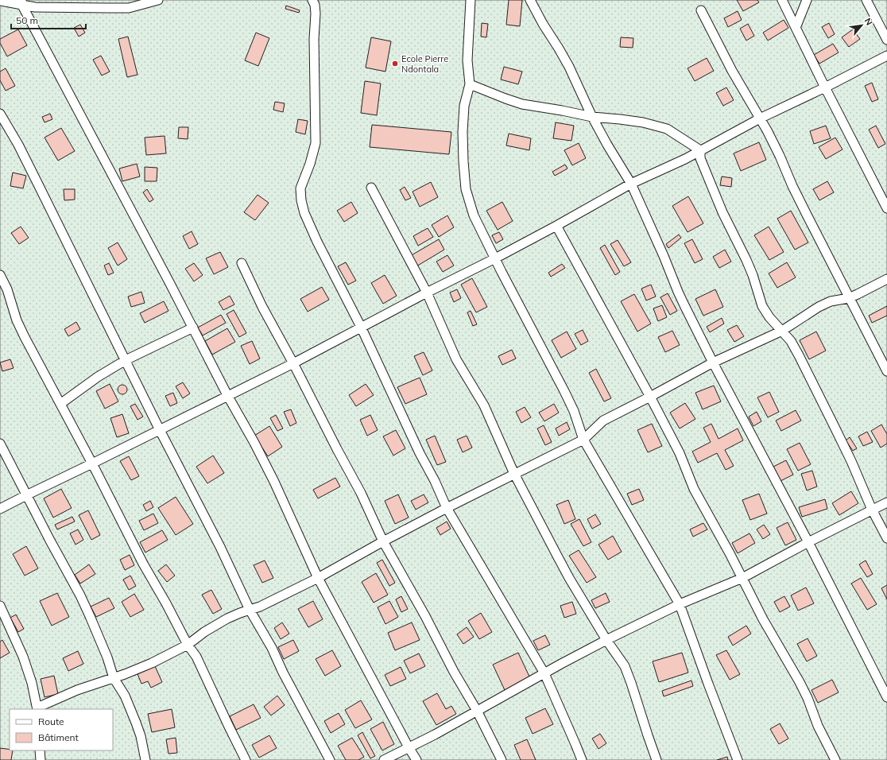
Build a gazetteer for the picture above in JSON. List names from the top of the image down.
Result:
{
  "places": ["Ecole Pierre Ndontala"],
  "legend": ["Route", "Bâtiment"],
  "scale_bar": "50 m",
  "north": "top right"
}
